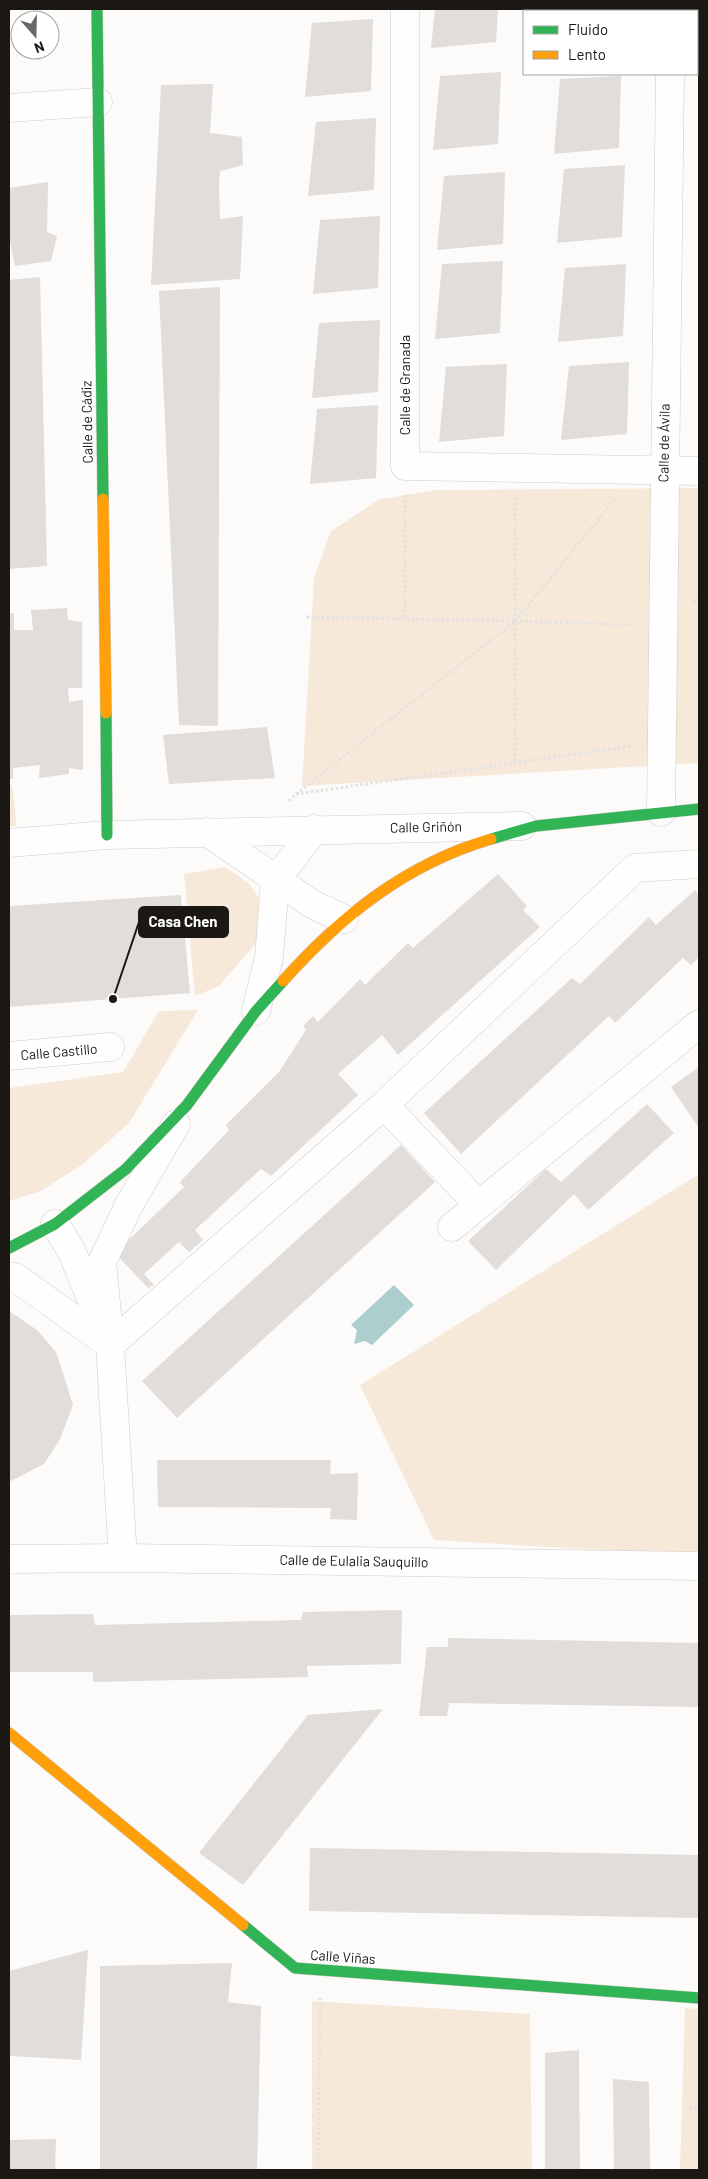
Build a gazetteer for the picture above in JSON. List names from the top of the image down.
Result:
{
  "streets": {
    "street": [
      "Calle de Granada",
      "Calle de Cádiz",
      "Calle de Ávila",
      "Calle Griñón",
      "Calle Castillo",
      "Calle de Eulalia Sauquillo",
      "Calle Viñas"
    ]
  },
  "crossings": [
    ["Calle de Cádiz", "Calle Griñón"]
  ],
  "places": ["Casa Chen"],
  "legend": ["Fluido", "Lento"],
  "north": "bottom"
}
